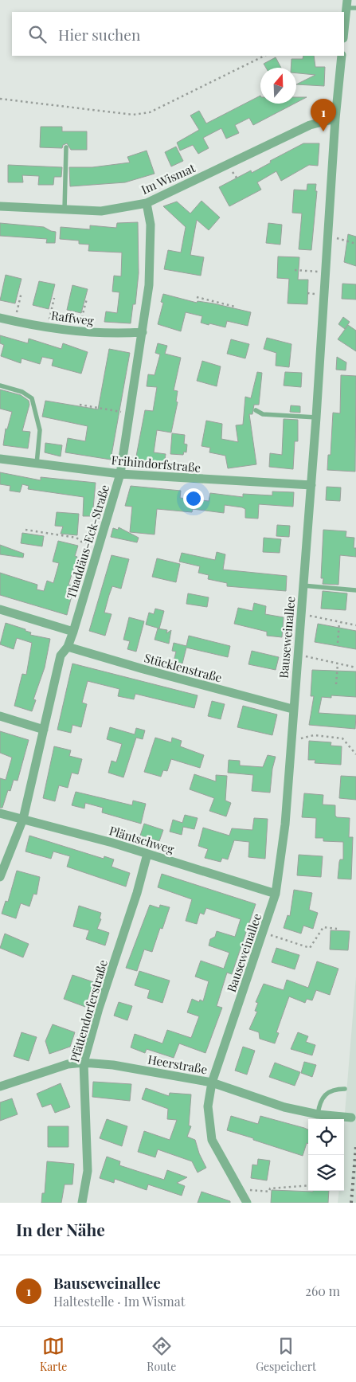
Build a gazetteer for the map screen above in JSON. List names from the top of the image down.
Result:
{
  "streets": {
    "street": [
      "Im Wismat",
      "Raffweg",
      "Frihindorfstraße",
      "Thaddäus-Eck-Straße",
      "Bauseweinallee",
      "Stücklenstraße",
      "Pläntschweg",
      "Pfättendorferstraße",
      "Heerstraße"
    ]
  },
  "crossings": [
    ["Im Wismat", "Thaddäus-Eck-Straße"],
    ["Im Wismat", "Bauseweinallee"],
    ["Raffweg", "Thaddäus-Eck-Straße"],
    ["Frihindorfstraße", "Thaddäus-Eck-Straße"],
    ["Frihindorfstraße", "Bauseweinallee"],
    ["Thaddäus-Eck-Straße", "Stücklenstraße"],
    ["Thaddäus-Eck-Straße", "Pläntschweg"],
    ["Bauseweinallee", "Stücklenstraße"],
    ["Bauseweinallee", "Pläntschweg"],
    ["Bauseweinallee", "Heerstraße"],
    ["Pläntschweg", "Pfättendorferstraße"],
    ["Pfättendorferstraße", "Heerstraße"]
  ],
  "north": "top",
  "page": {
    "search": "Hier suchen",
    "pins": "1",
    "heading": "In der Nähe",
    "list": [
      {
        "mark": "1",
        "name": "Bauseweinallee",
        "note": "Haltestelle · Im Wismat",
        "value": "260 m"
      }
    ],
    "nav": ["Karte", "Route", "Gespeichert"]
  }
}
